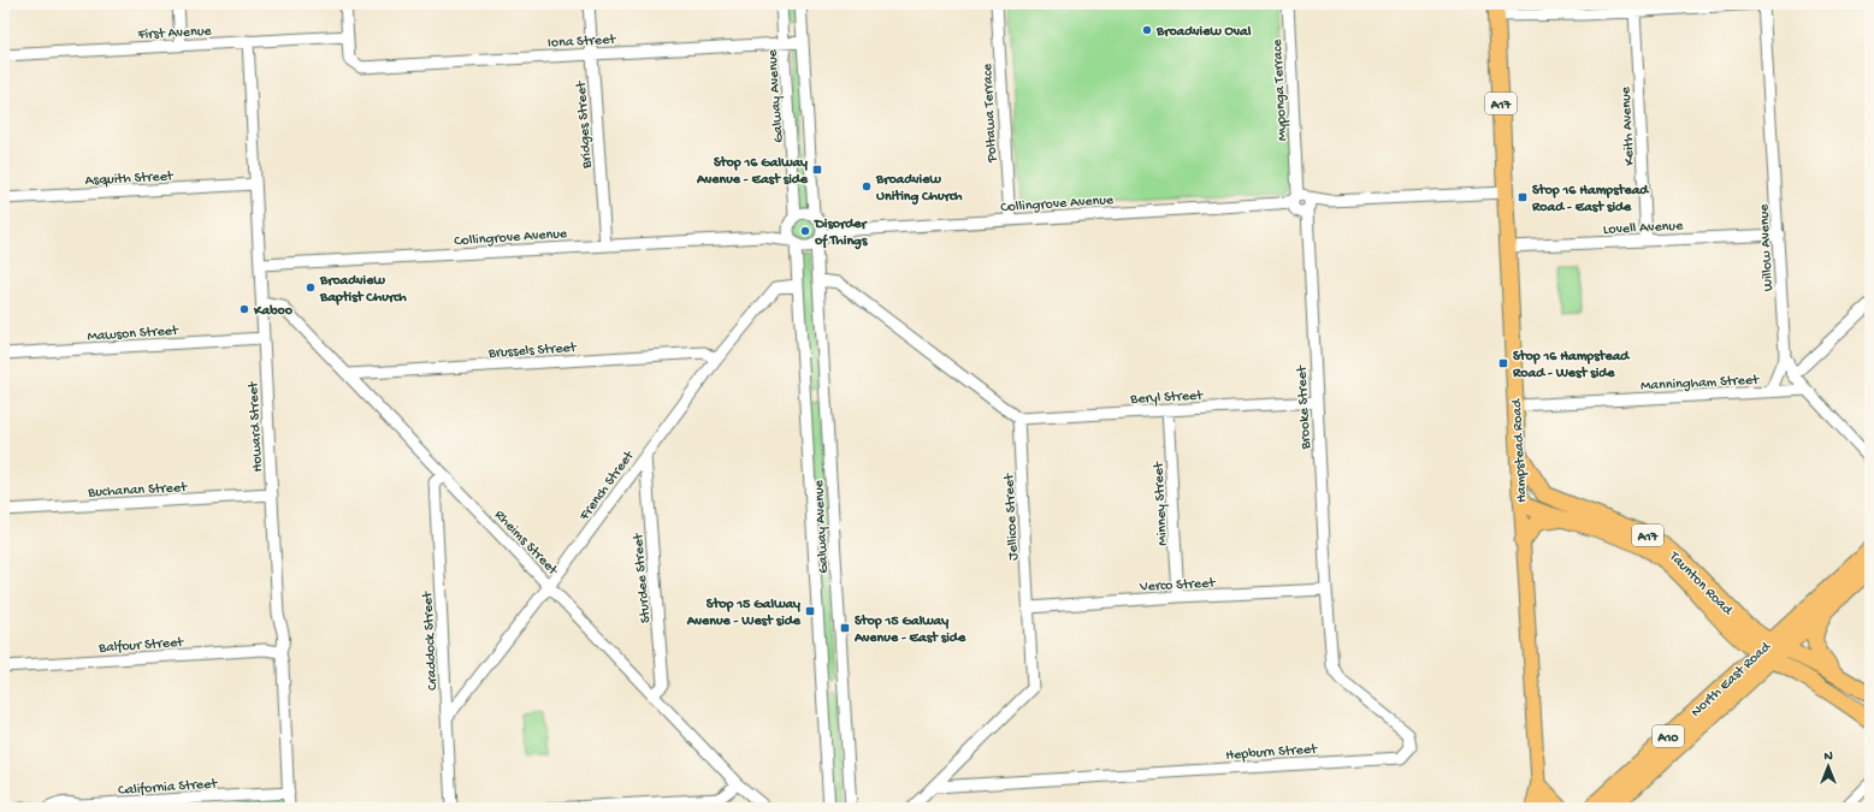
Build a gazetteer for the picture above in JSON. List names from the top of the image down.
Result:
{
  "streets": {
    "highway": [
      "A17",
      "Hampstead Road",
      "Taunton Road",
      "North East Road",
      "A10"
    ],
    "street": [
      "First Avenue",
      "Iona Street",
      "Myponga Terrace",
      "Galway Avenue",
      "Poltawa Terrace",
      "Bridges Street",
      "Keith Avenue",
      "Asquith Street",
      "Collingrove Avenue",
      "Lovell Avenue",
      "Willow Avenue",
      "Mawson Street",
      "Brussels Street",
      "Manningham Street",
      "Beryl Street",
      "Brooke Street",
      "Howard Street",
      "French Street",
      "Buchanan Street",
      "Minney Street",
      "Jellicoe Street",
      "Rheims Street",
      "Sturdee Street",
      "Verco Street",
      "Craddock Street",
      "Balfour Street",
      "Hepburn Street",
      "California Street"
    ]
  },
  "crossings": [
    ["First Avenue", "Iona Street"],
    ["First Avenue", "Howard Street"],
    ["Iona Street", "Galway Avenue"],
    ["Iona Street", "Bridges Street"],
    ["Myponga Terrace", "Collingrove Avenue"],
    ["Myponga Terrace", "Brooke Street"],
    ["Galway Avenue", "Collingrove Avenue"],
    ["Galway Avenue", "French Street"],
    ["A17", "Taunton Road"],
    ["A17", "North East Road"],
    ["Poltawa Terrace", "Collingrove Avenue"],
    ["Bridges Street", "Collingrove Avenue"],
    ["Keith Avenue", "Lovell Avenue"],
    ["Asquith Street", "Howard Street"],
    ["Collingrove Avenue", "Brooke Street"],
    ["Collingrove Avenue", "Howard Street"],
    ["Collingrove Avenue", "Hampstead Road"],
    ["Lovell Avenue", "Willow Avenue"],
    ["Lovell Avenue", "Hampstead Road"],
    ["Willow Avenue", "Manningham Street"],
    ["Mawson Street", "Howard Street"],
    ["Brussels Street", "French Street"],
    ["Brussels Street", "Rheims Street"],
    ["Manningham Street", "Hampstead Road"],
    ["Beryl Street", "Brooke Street"],
    ["Beryl Street", "Minney Street"],
    ["Beryl Street", "Jellicoe Street"],
    ["Brooke Street", "Verco Street"],
    ["Brooke Street", "Hepburn Street"],
    ["Howard Street", "Buchanan Street"],
    ["Howard Street", "Rheims Street"],
    ["Howard Street", "Balfour Street"],
    ["Howard Street", "California Street"],
    ["Hampstead Road", "Taunton Road"],
    ["French Street", "Rheims Street"],
    ["French Street", "Sturdee Street"],
    ["French Street", "Craddock Street"],
    ["Minney Street", "Verco Street"],
    ["Jellicoe Street", "Verco Street"],
    ["Jellicoe Street", "Hepburn Street"],
    ["Rheims Street", "Sturdee Street"],
    ["Rheims Street", "Craddock Street"],
    ["Taunton Road", "North East Road"],
    ["Verco Street", "Hepburn Street"]
  ],
  "places": {
    "other": [
      "Broadview Oval",
      "Broadview Uniting Church",
      "Disorder of Things",
      "Broadview Baptist Church",
      "Kaboo"
    ],
    "transit": [
      "Stop 16 Galway Avenue - East side",
      "Stop 16 Hampstead Road - East side",
      "Stop 16 Hampstead Road - West side",
      "Stop 15 Galway Avenue - West side",
      "Stop 15 Galway Avenue - East side"
    ]
  },
  "north": "top"
}
